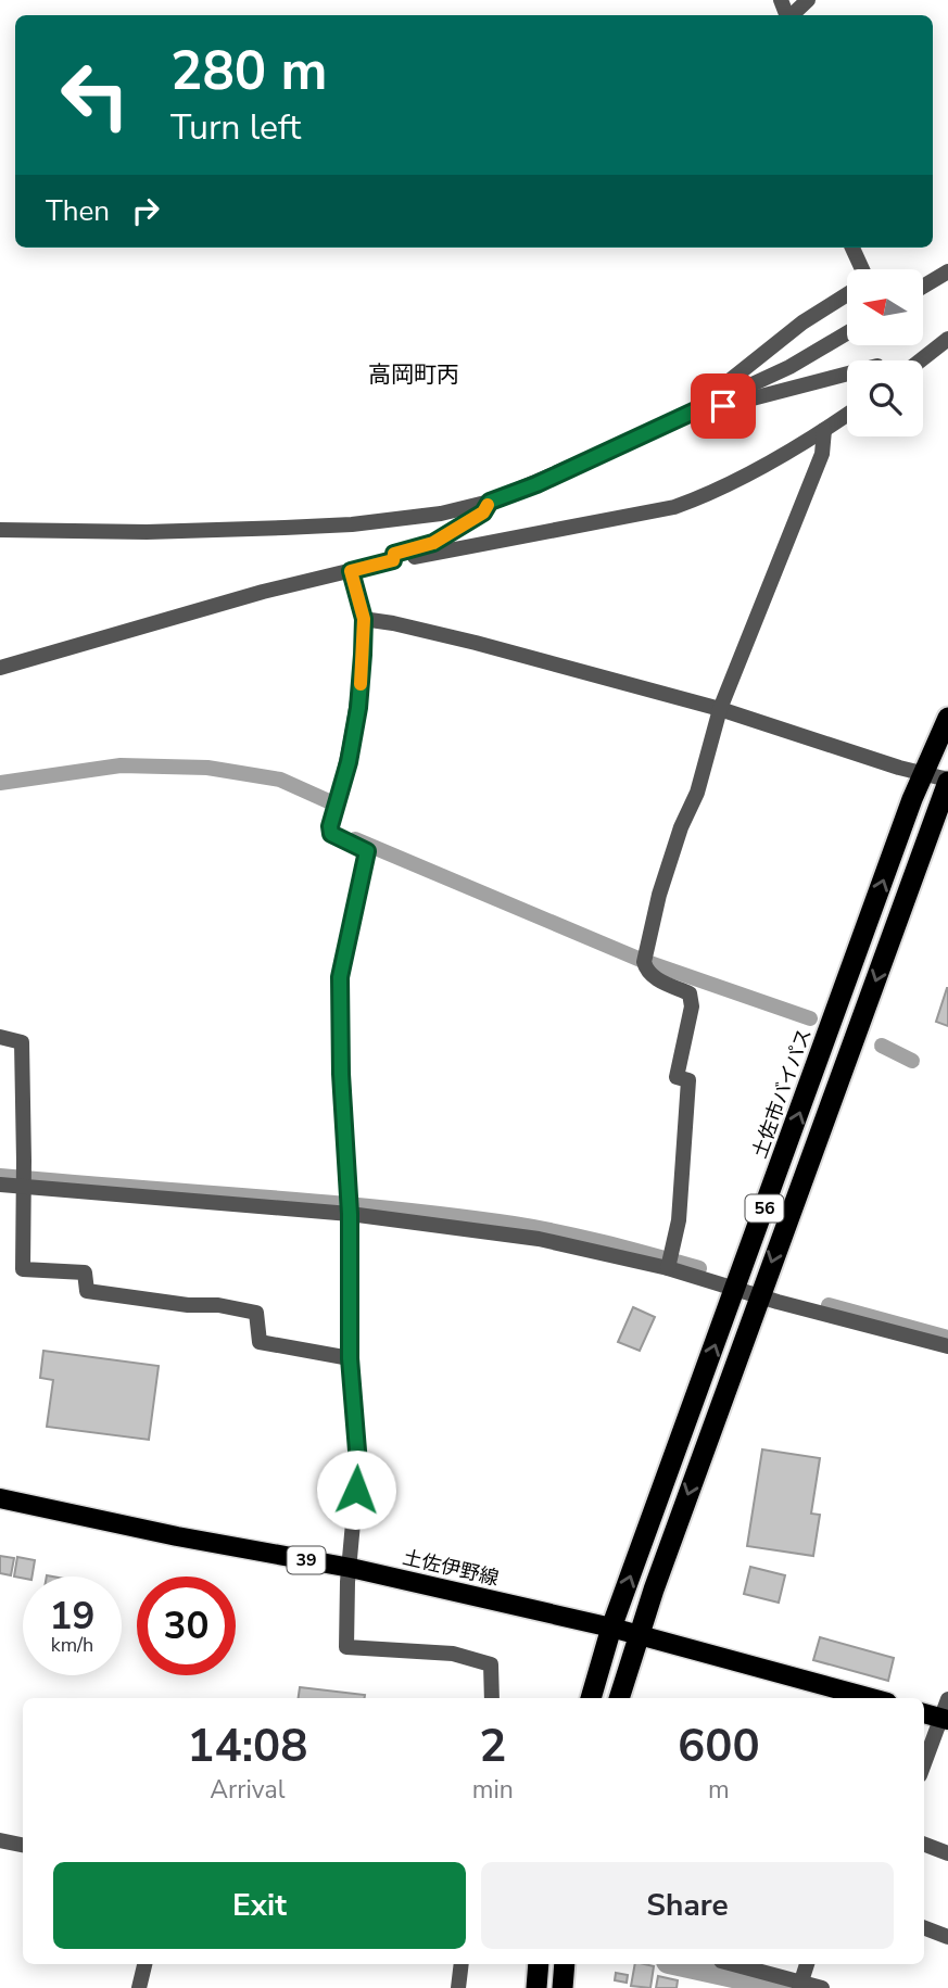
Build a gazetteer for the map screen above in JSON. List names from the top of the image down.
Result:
{
  "streets": {
    "highway": ["土佐市バイパス", "56"],
    "main road": ["39", "土佐伊野線"]
  },
  "crossings": [
    ["土佐市バイパス", "土佐伊野線"],
    ["56", "土佐伊野線"]
  ],
  "districts": ["高岡町丙"],
  "north": "left",
  "page": {
    "turn": ["280 m", "Turn left"],
    "then": "Then",
    "speed": "19 km/h",
    "limit": "30",
    "eta": [
      "14:08",
      "Arrival",
      "2",
      "min",
      "600",
      "m"
    ],
    "buttons": ["Exit", "Share"]
  }
}
